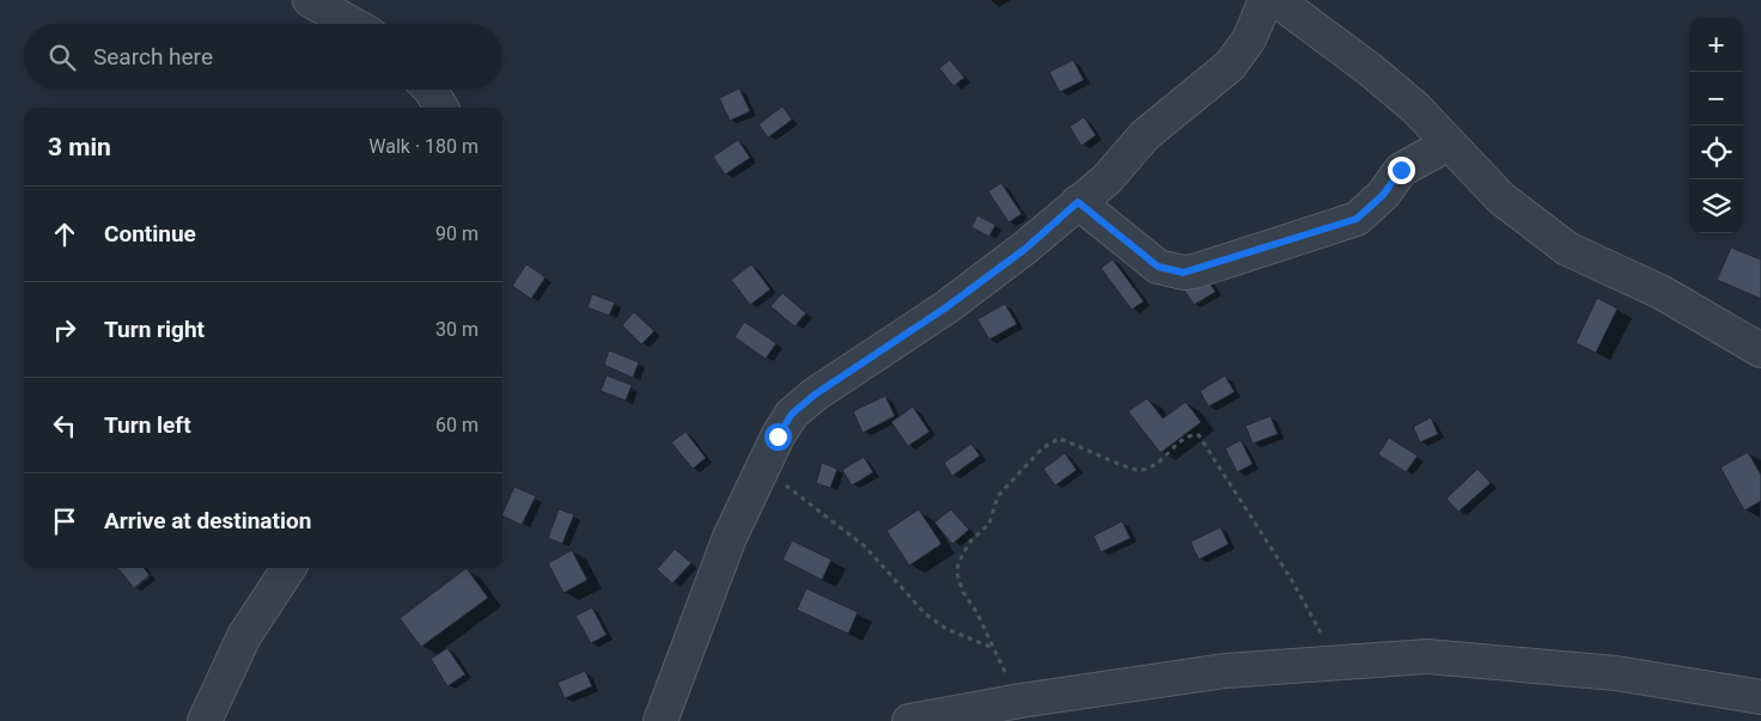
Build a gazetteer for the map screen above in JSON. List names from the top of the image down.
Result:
{
  "page": {
    "map_buttons": ["+", "−"],
    "search": "Search here",
    "heading": ["3 min", "Walk · 180 m"],
    "list": [
      ["Continue", "90 m"],
      ["Turn right", "30 m"],
      ["Turn left", "60 m"],
      "Arrive at destination"
    ]
  }
}
